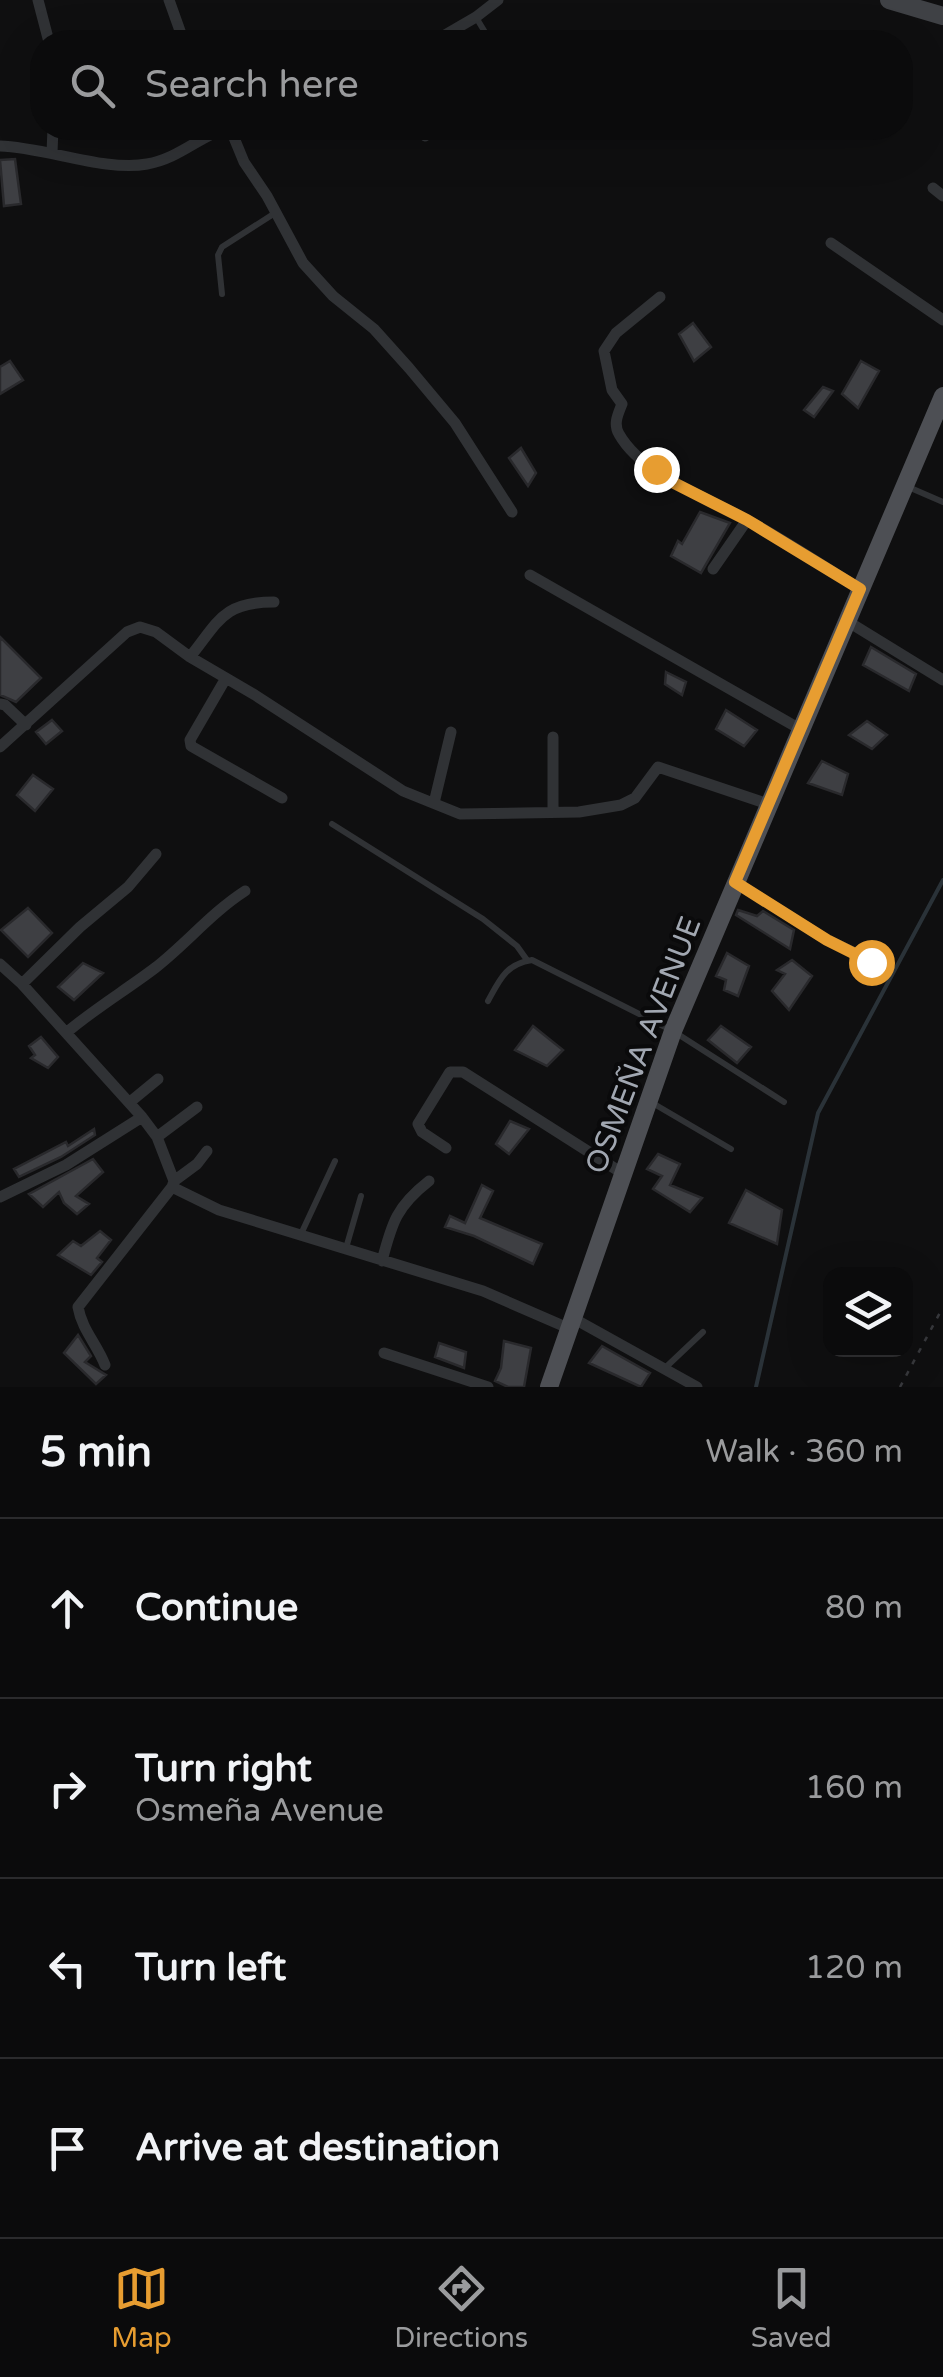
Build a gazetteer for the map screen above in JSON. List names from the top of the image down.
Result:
{
  "streets": {
    "main road": ["OSMEÑA AVENUE"]
  },
  "page": {
    "search": "Search here",
    "heading": ["5 min", "Walk · 360 m"],
    "list": [
      ["Continue", "80 m"],
      ["Turn right", "Osmeña Avenue", "160 m"],
      ["Turn left", "120 m"],
      "Arrive at destination"
    ],
    "nav": ["Map", "Directions", "Saved"]
  }
}
